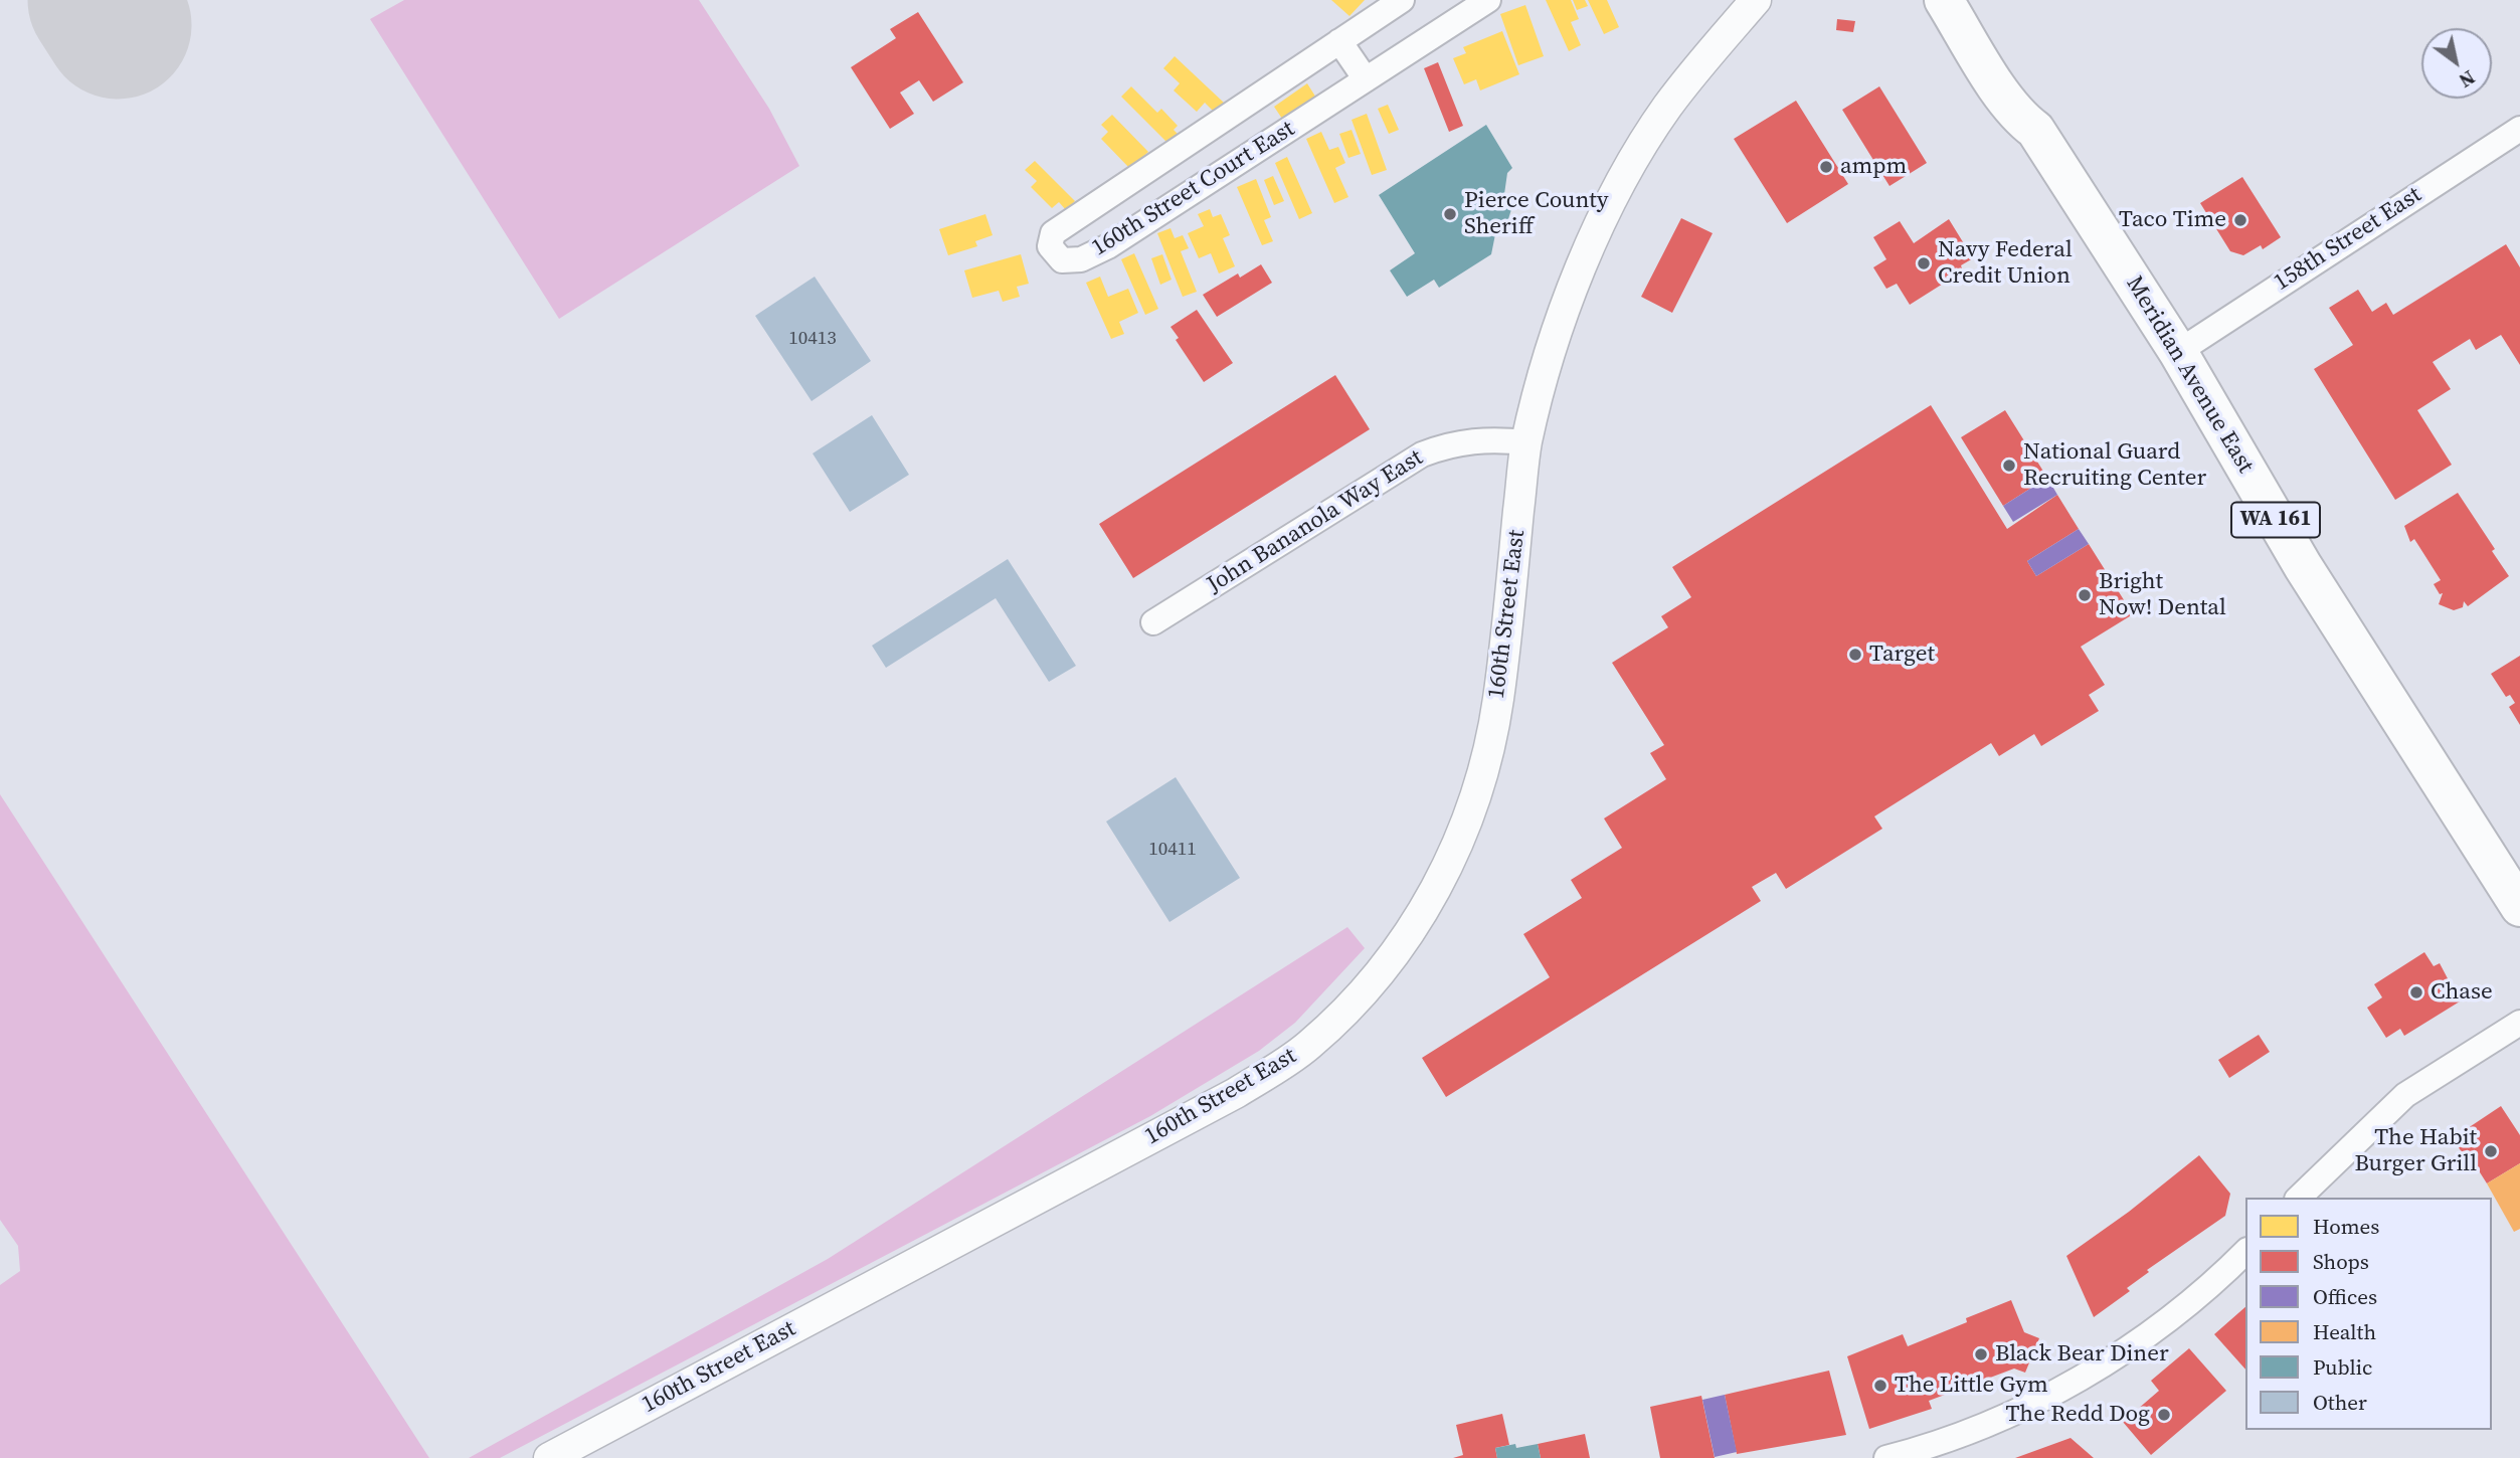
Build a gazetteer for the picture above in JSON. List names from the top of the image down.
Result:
{
  "streets": {
    "main road": ["Meridian Avenue East", "WA 161"],
    "street": [
      "160th Street Court East",
      "158th Street East",
      "John Bananola Way East",
      "160th Street East"
    ]
  },
  "crossings": [
    ["158th Street East", "Meridian Avenue East"],
    ["John Bananola Way East", "160th Street East"]
  ],
  "places": [
    "ampm",
    "Pierce County Sheriff",
    "Taco Time",
    "Navy Federal Credit Union",
    "National Guard Recruiting Center",
    "Bright Now! Dental",
    "Target",
    "Chase",
    "The Habit Burger Grill",
    "Black Bear Diner",
    "The Little Gym",
    "The Redd Dog"
  ],
  "house_numbers": ["10413", "10411"],
  "legend": [
    "Homes",
    "Shops",
    "Offices",
    "Health",
    "Public",
    "Other"
  ],
  "north": "bottom right"
}
